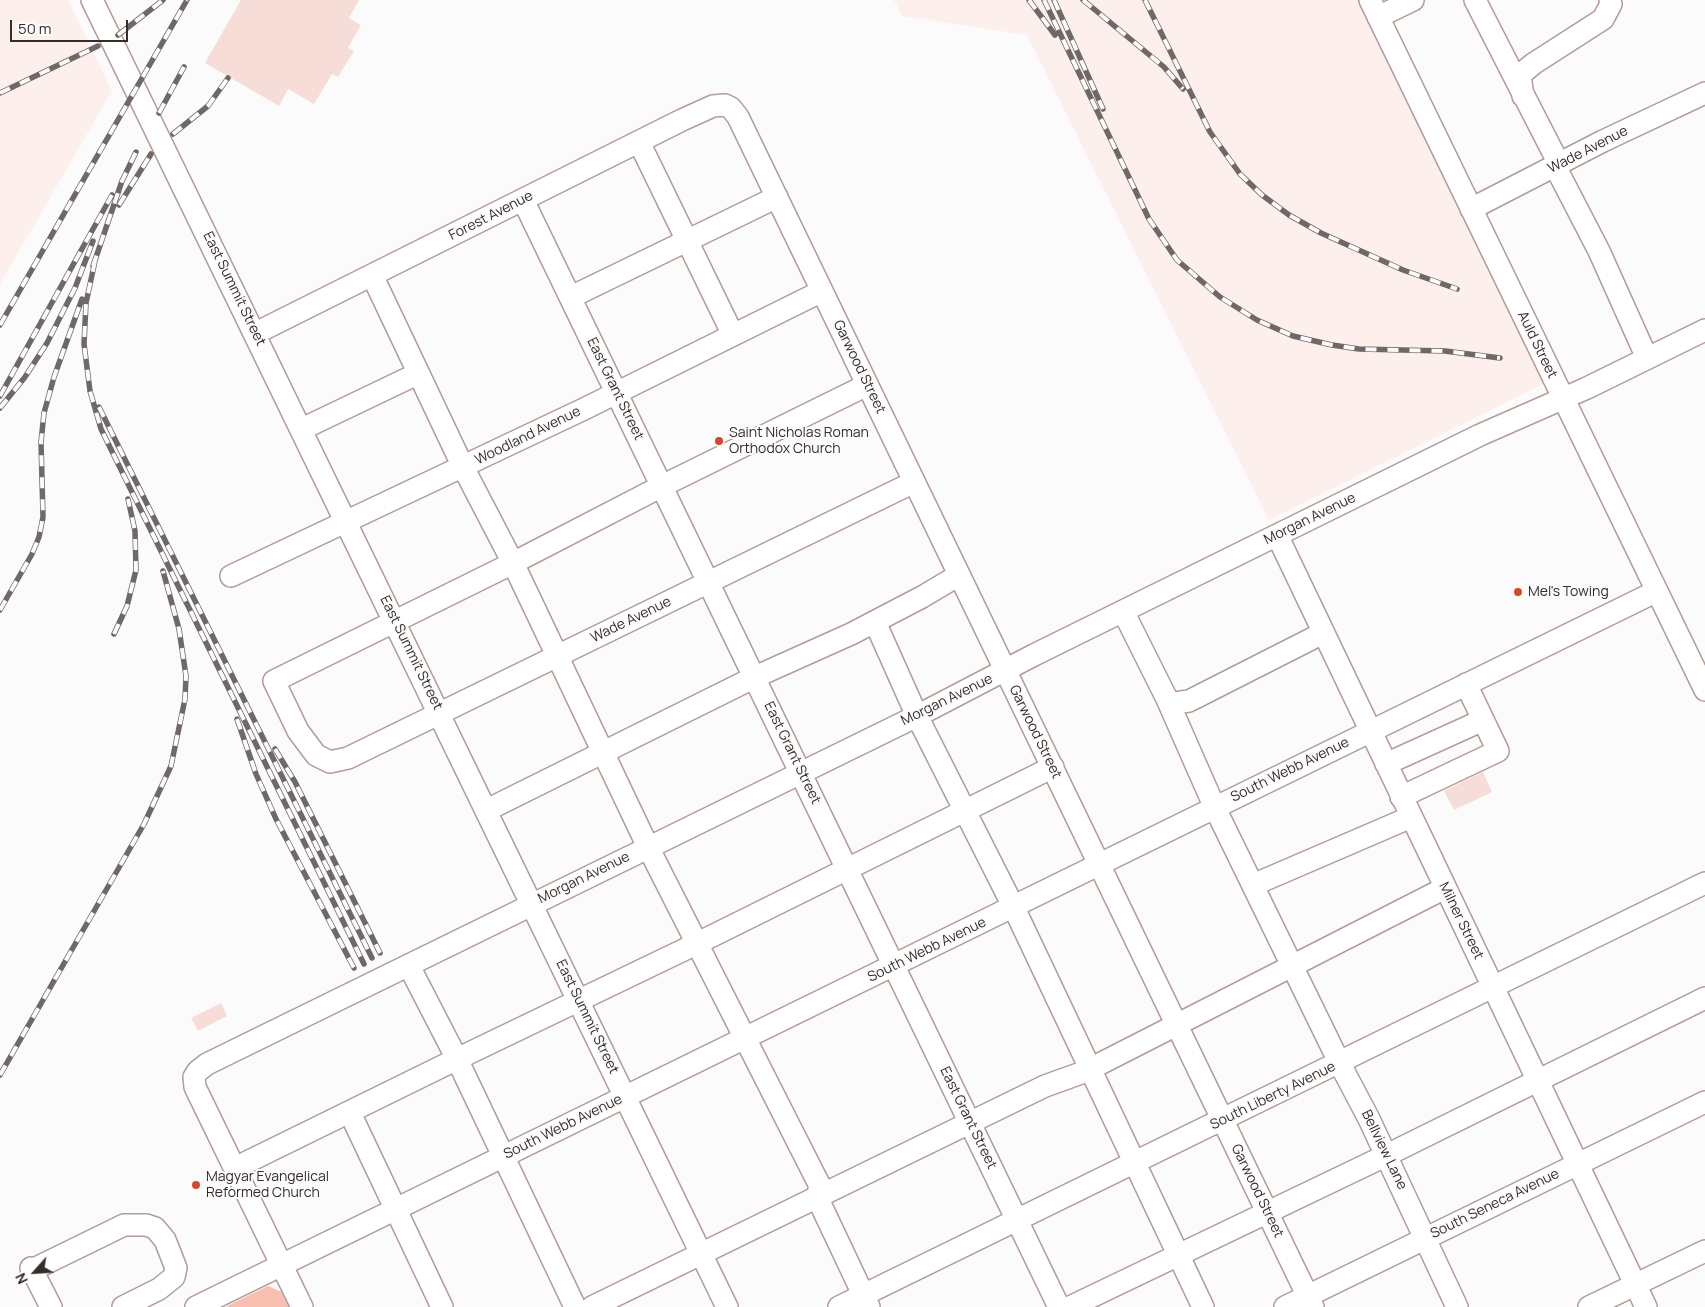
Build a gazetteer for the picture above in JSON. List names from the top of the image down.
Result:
{
  "streets": {
    "street": [
      "Wade Avenue",
      "Forest Avenue",
      "East Summit Street",
      "Auld Street",
      "Garwood Street",
      "East Grant Street",
      "Woodland Avenue",
      "Morgan Avenue",
      "South Webb Avenue",
      "Milner Street",
      "South Liberty Avenue",
      "Bellview Lane",
      "South Seneca Avenue"
    ]
  },
  "crossings": [
    ["Wade Avenue", "East Summit Street"],
    ["Wade Avenue", "Auld Street"],
    ["Wade Avenue", "Garwood Street"],
    ["Wade Avenue", "East Grant Street"],
    ["Forest Avenue", "East Summit Street"],
    ["Forest Avenue", "Garwood Street"],
    ["Forest Avenue", "East Grant Street"],
    ["East Summit Street", "Woodland Avenue"],
    ["East Summit Street", "Morgan Avenue"],
    ["East Summit Street", "South Webb Avenue"],
    ["Auld Street", "Morgan Avenue"],
    ["Auld Street", "South Webb Avenue"],
    ["Garwood Street", "Woodland Avenue"],
    ["Garwood Street", "Morgan Avenue"],
    ["Garwood Street", "South Webb Avenue"],
    ["Garwood Street", "South Liberty Avenue"],
    ["Garwood Street", "South Seneca Avenue"],
    ["East Grant Street", "Woodland Avenue"],
    ["East Grant Street", "Morgan Avenue"],
    ["East Grant Street", "South Webb Avenue"],
    ["East Grant Street", "South Liberty Avenue"],
    ["Morgan Avenue", "Milner Street"],
    ["Morgan Avenue", "Bellview Lane"],
    ["South Webb Avenue", "Milner Street"],
    ["South Webb Avenue", "Bellview Lane"],
    ["Milner Street", "South Liberty Avenue"],
    ["Milner Street", "South Seneca Avenue"],
    ["South Liberty Avenue", "Bellview Lane"],
    ["Bellview Lane", "South Seneca Avenue"]
  ],
  "places": ["Saint Nicholas Roman Orthodox Church", "Mel's Towing", "Magyar Evangelical Reformed Church"],
  "scale_bar": "50 m",
  "north": "bottom left"
}
